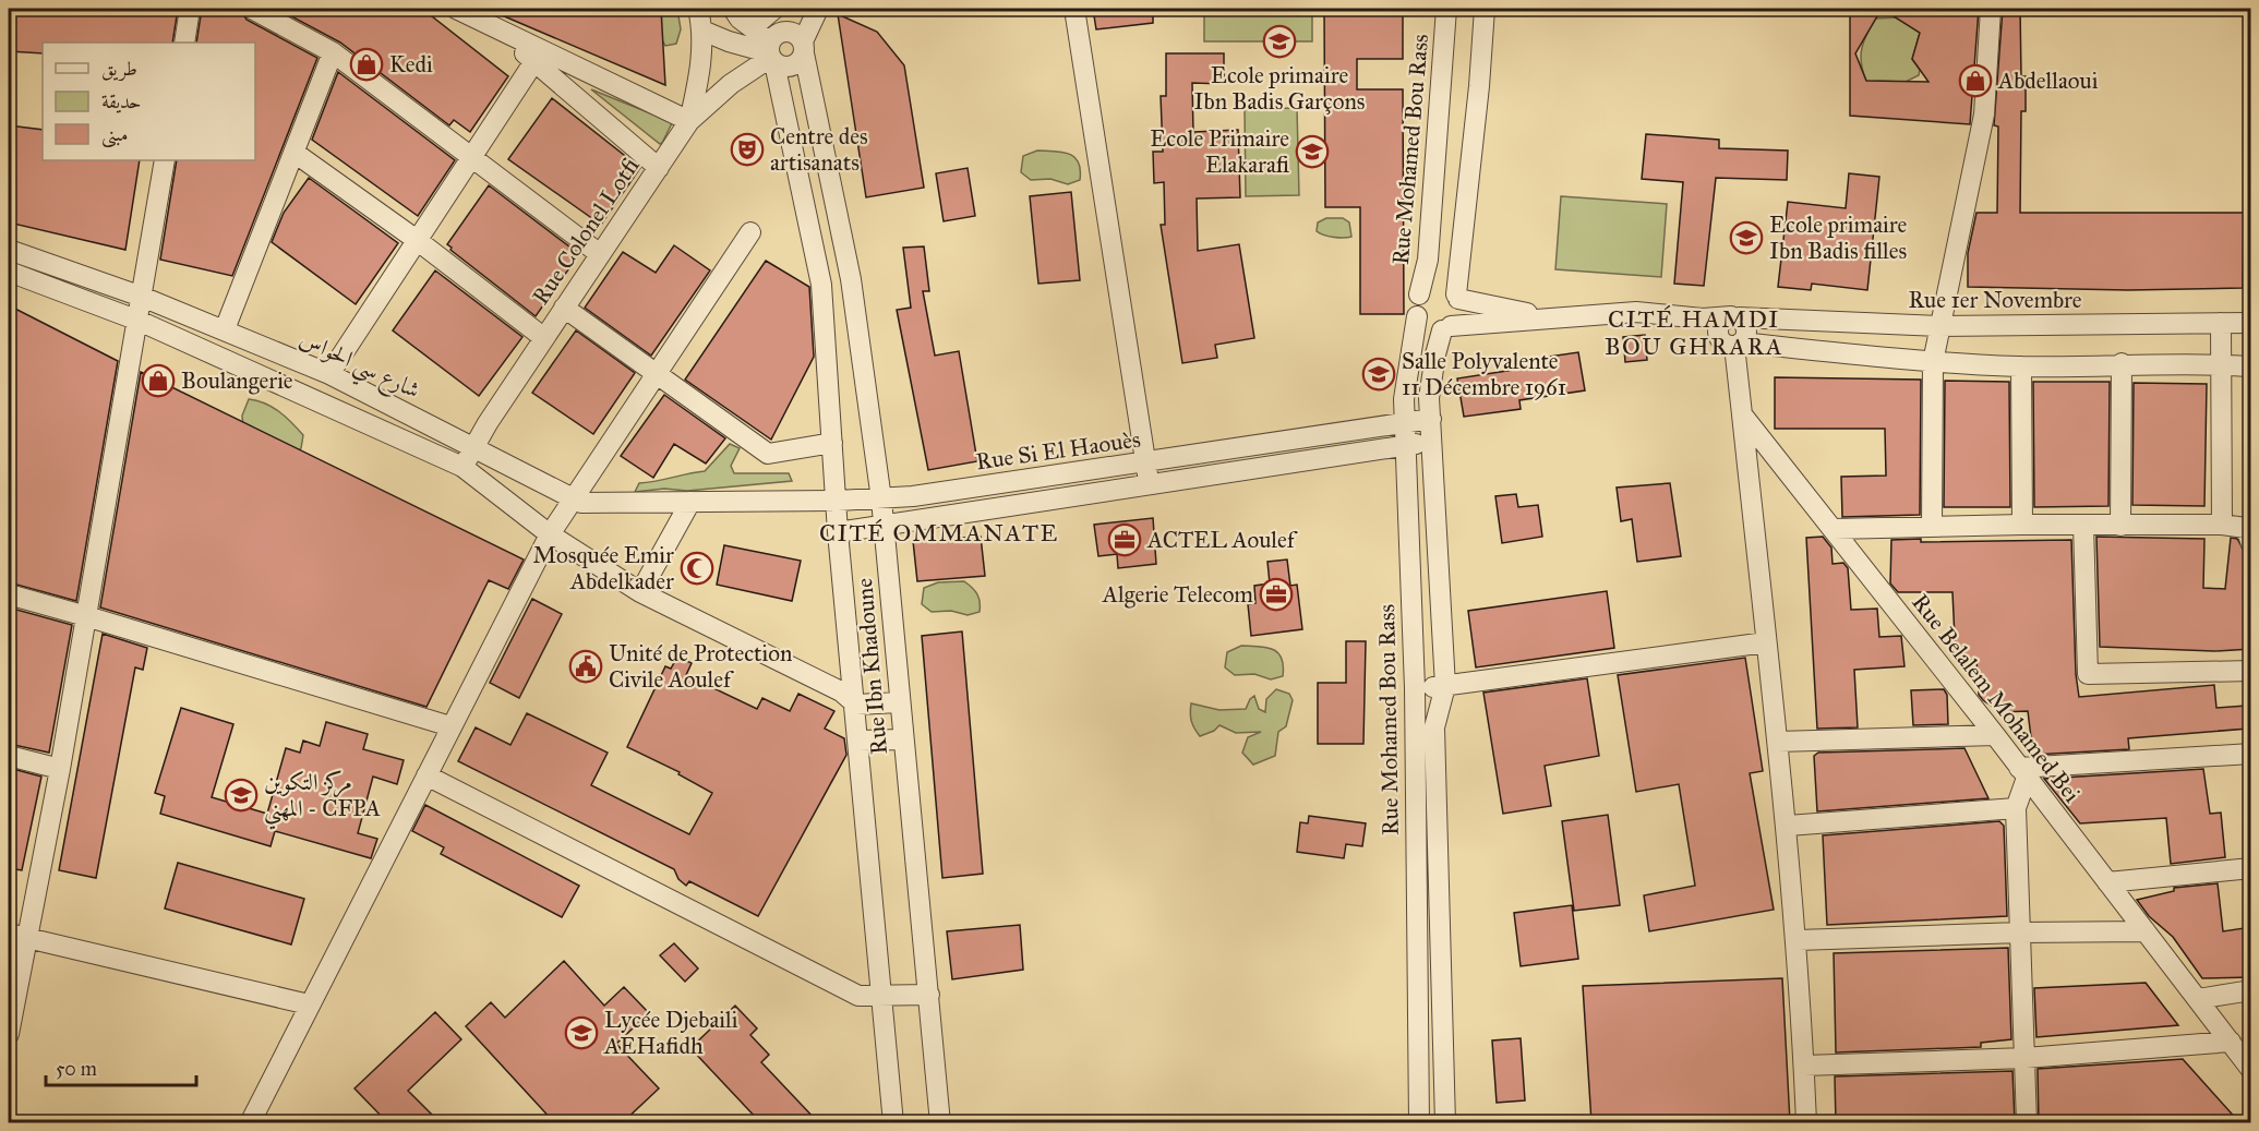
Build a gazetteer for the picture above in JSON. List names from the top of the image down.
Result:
{
  "streets": {
    "street": [
      "Rue Mohamed Bou Rass",
      "Rue Colonel Lotfi",
      "Rue 1er Novembre",
      "شارع سي الحواس",
      "Rue Si El Haouès",
      "Rue Ibn Khadoune",
      "Rue Belalem Mohamed Bei"
    ]
  },
  "crossings": [
    ["Rue Mohamed Bou Rass", "Rue Si El Haouès"],
    ["Rue Colonel Lotfi", "شارع سي الحواس"],
    ["شارع سي الحواس", "Rue Si El Haouès"],
    ["Rue Si El Haouès", "Rue Ibn Khadoune"]
  ],
  "districts": ["CITÉ HAMDI BOU GHRARA", "CITÉ OMMANATE"],
  "places": {
    "school or university": [
      "Ecole primaire Ibn Badis Garçons",
      "Ecole Primaire Elakarafi",
      "Ecole primaire Ibn Badis filles",
      "Salle Polyvalente 11 Décembre 1961",
      "مركز التكوين المهني - CFPA",
      "Lycée Djebaili AEHafidh"
    ],
    "shop": ["Kedi", "Abdellaoui", "Boulangerie"],
    "theatre": ["Centre des artisanats"],
    "office": ["ACTEL Aoulef", "Algerie Telecom"],
    "mosque": ["Mosquée Emir Abdelkader"],
    "public building": ["Unité de Protection Civile Aoulef"]
  },
  "legend": ["طريق", "حديقة", "مبنى"],
  "scale_bar": "50 m"
}
